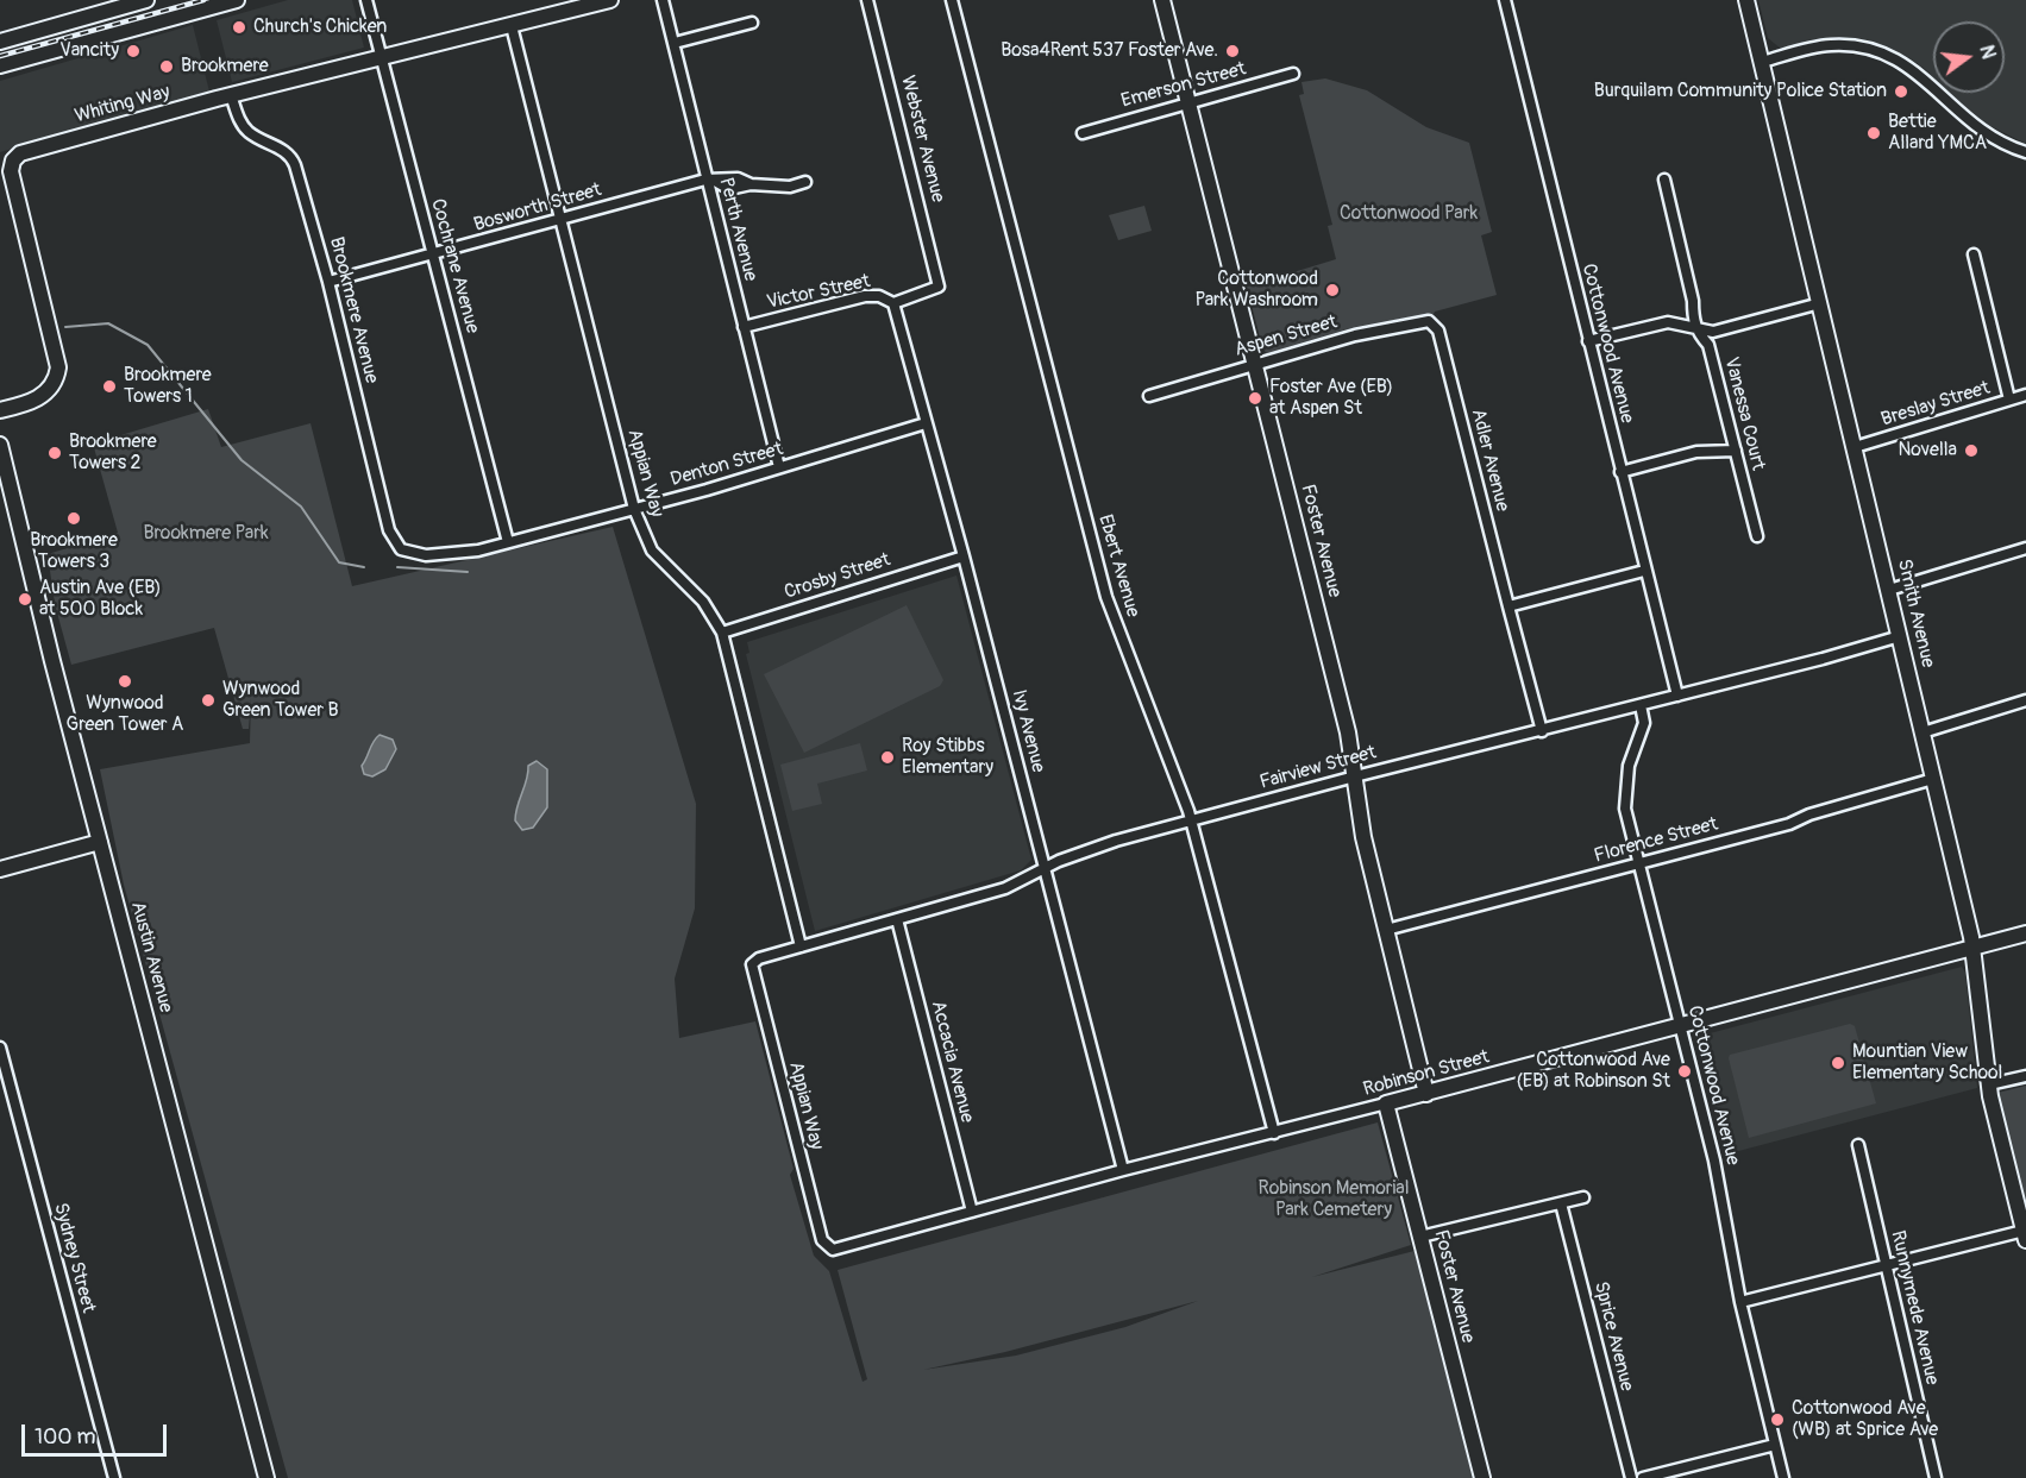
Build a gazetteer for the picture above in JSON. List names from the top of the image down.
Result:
{
  "streets": {
    "street": [
      "Emerson Street",
      "Whiting Way",
      "Webster Avenue",
      "Bosworth Street",
      "Perth Avenue",
      "Cochrane Avenue",
      "Victor Street",
      "Brookmere Avenue",
      "Aspen Street",
      "Cottonwood Avenue",
      "Breslay Street",
      "Vanessa Court",
      "Adler Avenue",
      "Denton Street",
      "Appian Way",
      "Foster Avenue",
      "Ebert Avenue",
      "Crosby Street",
      "Smith Avenue",
      "Ivy Avenue",
      "Fairview Street",
      "Florence Street",
      "Austin Avenue",
      "Accacia Avenue",
      "Robinson Street",
      "Sydney Street",
      "Runnymede Avenue",
      "Sprice Avenue"
    ]
  },
  "crossings": [
    ["Emerson Street", "Foster Avenue"],
    ["Whiting Way", "Cochrane Avenue"],
    ["Whiting Way", "Brookmere Avenue"],
    ["Whiting Way", "Appian Way"],
    ["Webster Avenue", "Victor Street"],
    ["Bosworth Street", "Perth Avenue"],
    ["Bosworth Street", "Cochrane Avenue"],
    ["Bosworth Street", "Brookmere Avenue"],
    ["Bosworth Street", "Appian Way"],
    ["Perth Avenue", "Victor Street"],
    ["Perth Avenue", "Denton Street"],
    ["Cochrane Avenue", "Denton Street"],
    ["Victor Street", "Ivy Avenue"],
    ["Brookmere Avenue", "Denton Street"],
    ["Aspen Street", "Adler Avenue"],
    ["Aspen Street", "Foster Avenue"],
    ["Cottonwood Avenue", "Fairview Street"],
    ["Cottonwood Avenue", "Florence Street"],
    ["Cottonwood Avenue", "Robinson Street"],
    ["Breslay Street", "Smith Avenue"],
    ["Adler Avenue", "Fairview Street"],
    ["Denton Street", "Appian Way"],
    ["Denton Street", "Ivy Avenue"],
    ["Appian Way", "Crosby Street"],
    ["Appian Way", "Fairview Street"],
    ["Appian Way", "Robinson Street"],
    ["Foster Avenue", "Fairview Street"],
    ["Foster Avenue", "Florence Street"],
    ["Foster Avenue", "Robinson Street"],
    ["Ebert Avenue", "Fairview Street"],
    ["Ebert Avenue", "Robinson Street"],
    ["Crosby Street", "Ivy Avenue"],
    ["Smith Avenue", "Fairview Street"],
    ["Smith Avenue", "Florence Street"],
    ["Smith Avenue", "Robinson Street"],
    ["Ivy Avenue", "Fairview Street"],
    ["Ivy Avenue", "Robinson Street"],
    ["Fairview Street", "Accacia Avenue"],
    ["Accacia Avenue", "Robinson Street"]
  ],
  "parks": ["Cottonwood Park", "Brookmere Park", "Robinson Memorial Park Cemetery"],
  "places": [
    "Church's Chicken",
    "Vancity",
    "Bosa4Rent 537 Foster Ave.",
    "Brookmere",
    "Burquilam Community Police Station",
    "Bettie Allard YMCA",
    "Cottonwood Park Washroom",
    "Brookmere Towers 1",
    "Foster Ave (EB) at Aspen St",
    "Novella",
    "Brookmere Towers 2",
    "Brookmere Towers 3",
    "Austin Ave (EB) at 500 Block",
    "Wynwood Green Tower A",
    "Wynwood Green Tower B",
    "Roy Stibbs Elementary",
    "Mountian View Elementary School",
    "Cottonwood Ave (EB) at Robinson St",
    "Cottonwood Ave (WB) at Sprice Ave"
  ],
  "scale_bar": "100 m",
  "north": "right"
}
